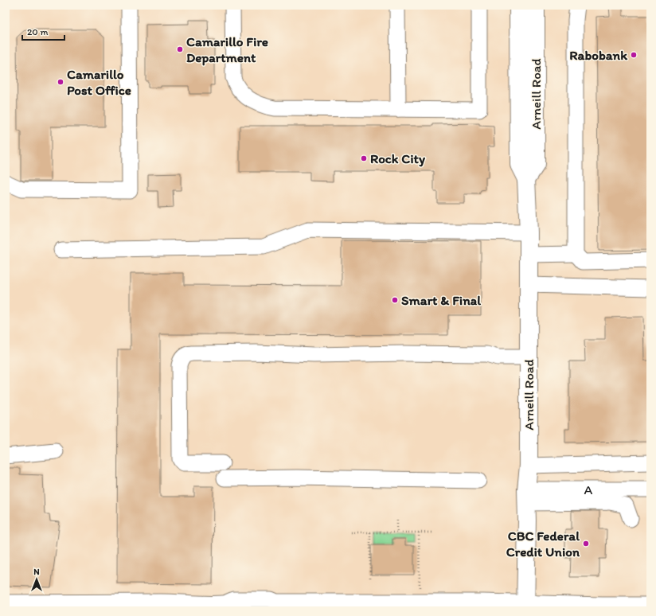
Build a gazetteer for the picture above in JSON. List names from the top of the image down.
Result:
{
  "streets": {
    "main road": ["Arneill Road"],
    "street": ["A"]
  },
  "crossings": [
    ["Arneill Road", "A"]
  ],
  "places": [
    "Camarillo Fire Department",
    "Rabobank",
    "Camarillo Post Office",
    "Rock City",
    "Smart & Final",
    "CBC Federal Credit Union"
  ],
  "scale_bar": "20 m",
  "north": "top"
}
